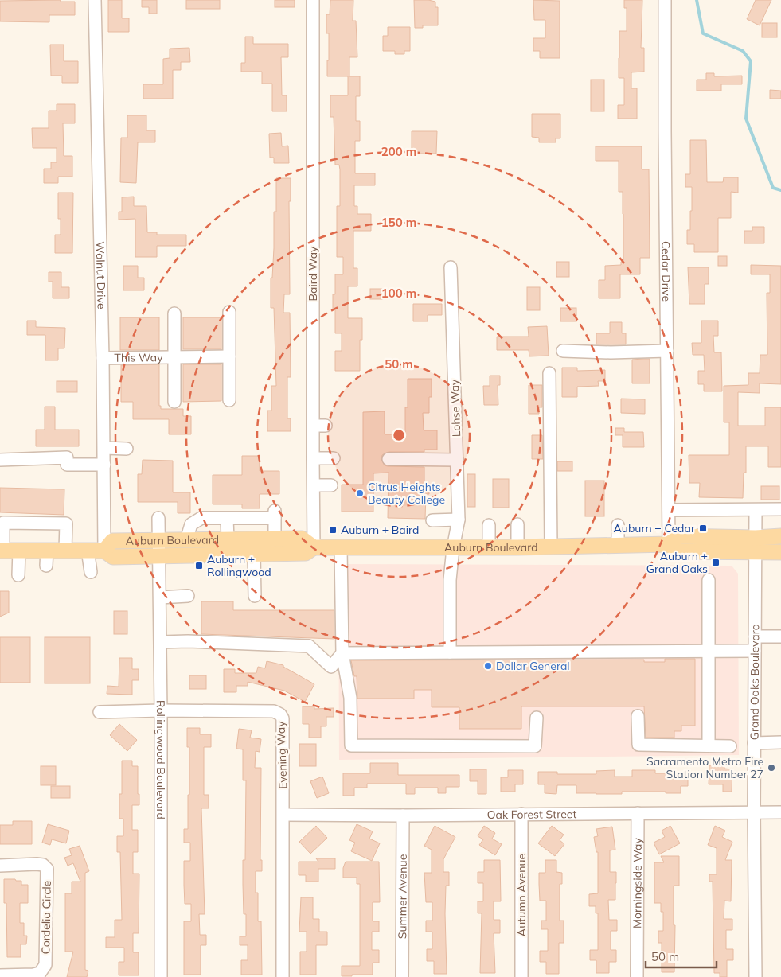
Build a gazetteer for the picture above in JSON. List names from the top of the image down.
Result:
{
  "streets": {
    "main road": ["Auburn Boulevard"],
    "street": [
      "Cedar Drive",
      "Baird Way",
      "Walnut Drive",
      "This Way",
      "Lohse Way",
      "Grand Oaks Boulevard",
      "Evening Way",
      "Rollingwood Boulevard",
      "Oak Forest Street",
      "Morningside Way",
      "Autumn Avenue",
      "Summer Avenue",
      "Cordelia Circle"
    ]
  },
  "crossings": [
    ["Cedar Drive", "Auburn Boulevard"],
    ["Baird Way", "Auburn Boulevard"],
    ["Walnut Drive", "This Way"],
    ["Walnut Drive", "Auburn Boulevard"],
    ["Lohse Way", "Auburn Boulevard"],
    ["Auburn Boulevard", "Grand Oaks Boulevard"],
    ["Auburn Boulevard", "Rollingwood Boulevard"],
    ["Grand Oaks Boulevard", "Oak Forest Street"],
    ["Evening Way", "Rollingwood Boulevard"],
    ["Evening Way", "Oak Forest Street"],
    ["Oak Forest Street", "Morningside Way"],
    ["Oak Forest Street", "Autumn Avenue"],
    ["Oak Forest Street", "Summer Avenue"]
  ],
  "places": {
    "other": ["Citrus Heights Beauty College", "Dollar General", "Sacramento Metro Fire Station Number 27"],
    "transit": [
      "Auburn + Cedar",
      "Auburn + Baird",
      "Auburn + Grand Oaks",
      "Auburn + Rollingwood"
    ]
  },
  "scale_bar": "50 m",
  "rings": [
    "200 m",
    "150 m",
    "100 m",
    "50 m"
  ]
}
